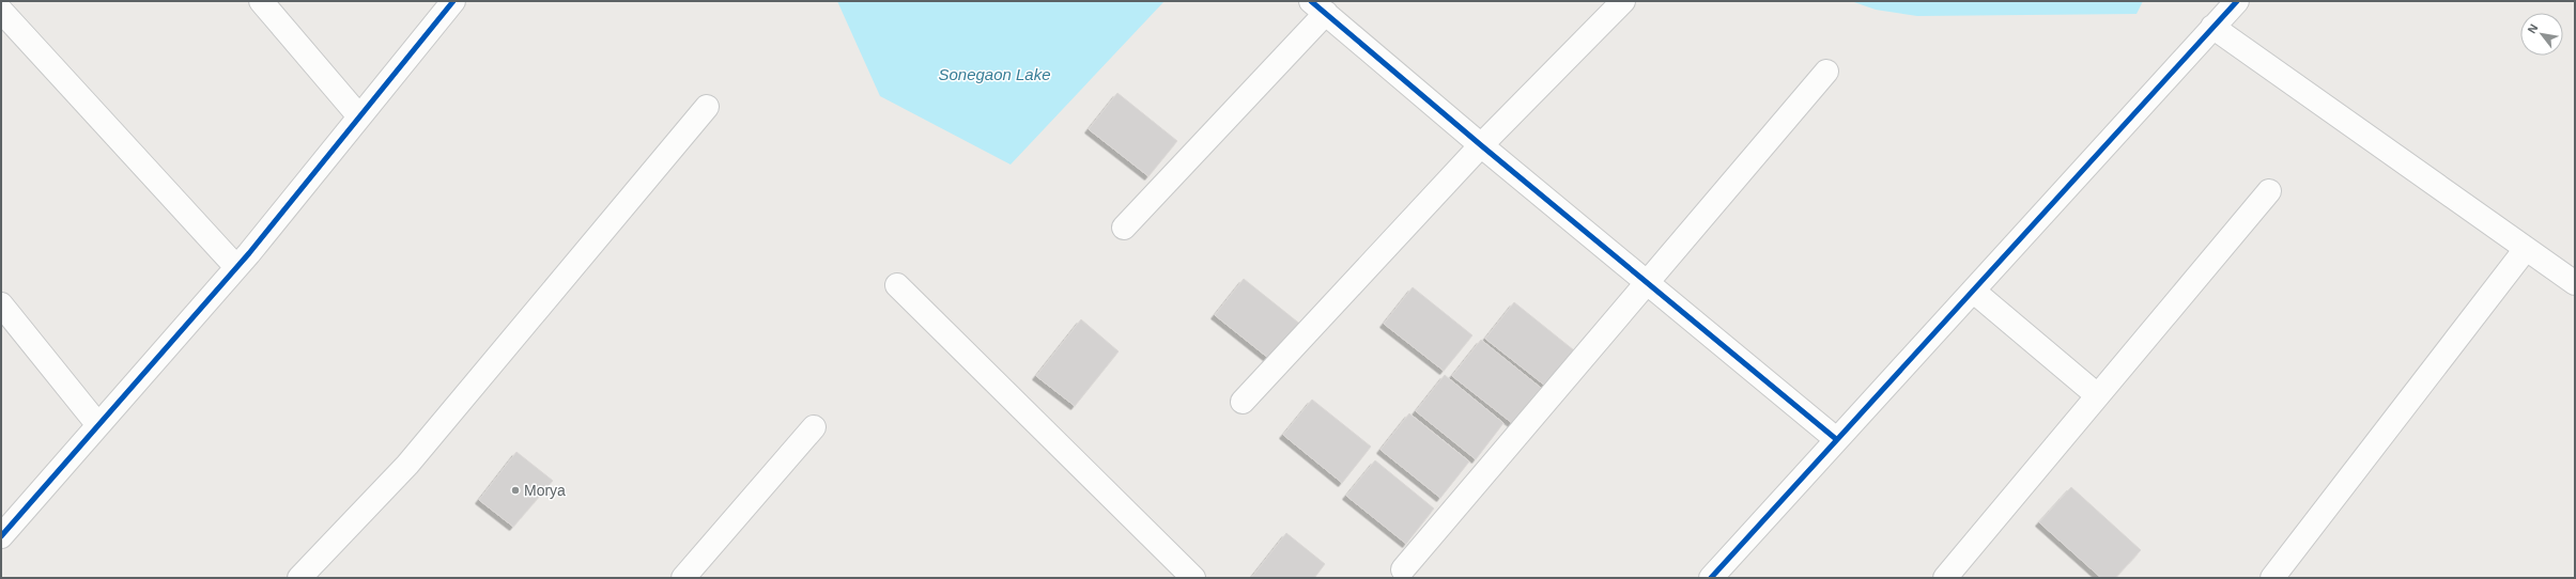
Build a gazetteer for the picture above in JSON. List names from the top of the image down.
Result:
{
  "water": ["Sonegaon Lake"],
  "places": ["Morya"],
  "north": "top left"
}
